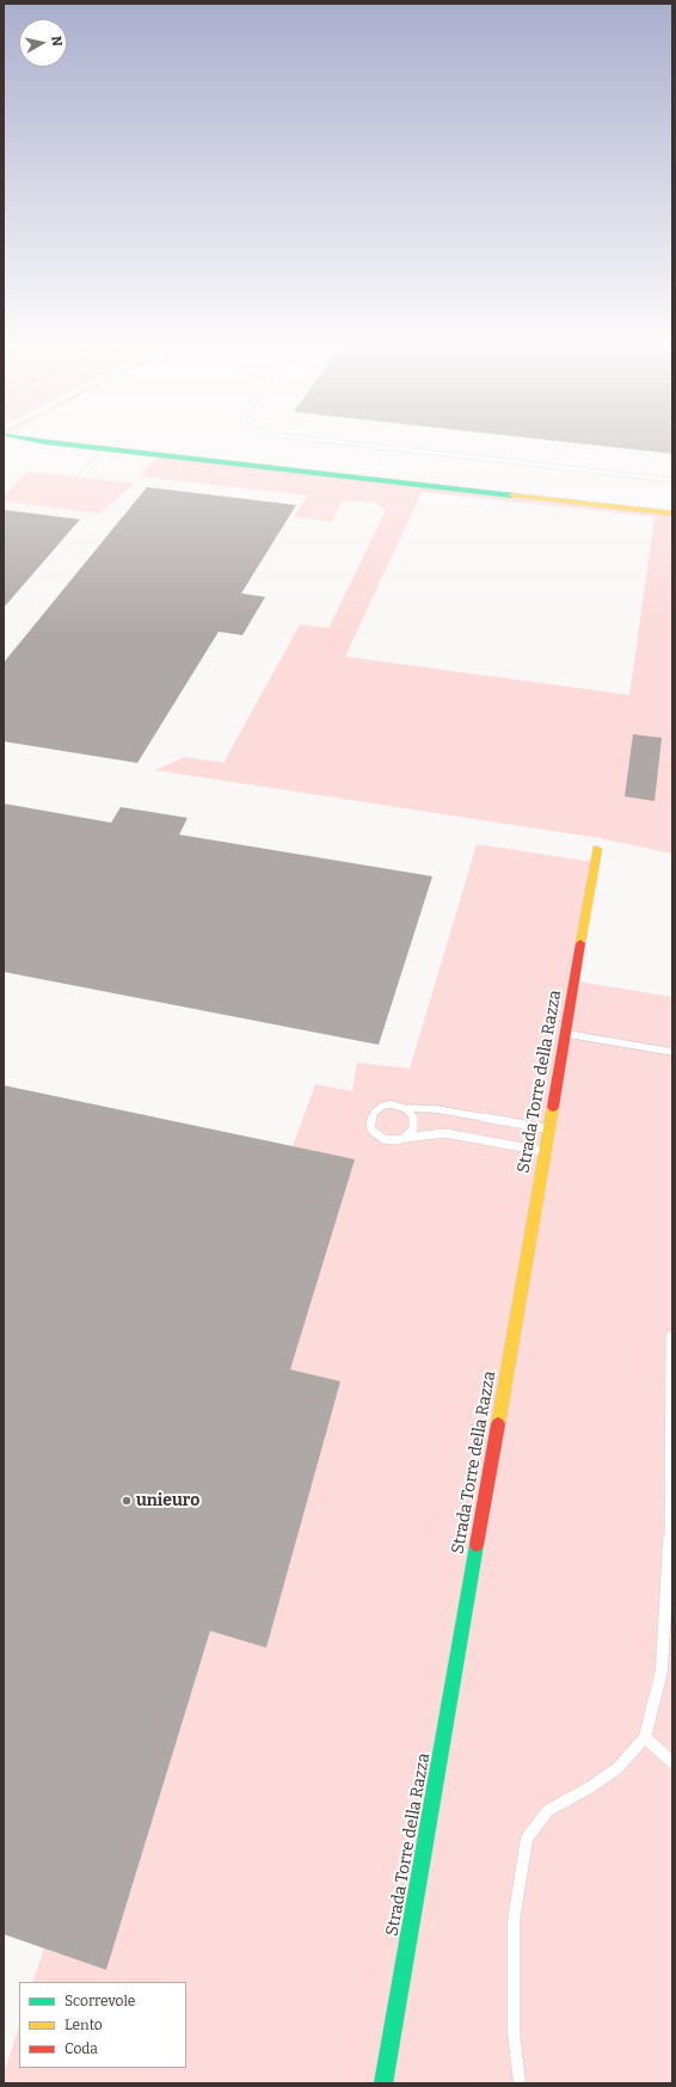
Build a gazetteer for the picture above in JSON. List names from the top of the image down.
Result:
{
  "streets": {
    "street": ["Strada Torre della Razza"]
  },
  "places": ["unieuro"],
  "legend": ["Scorrevole", "Lento", "Coda"],
  "north": "right"
}
